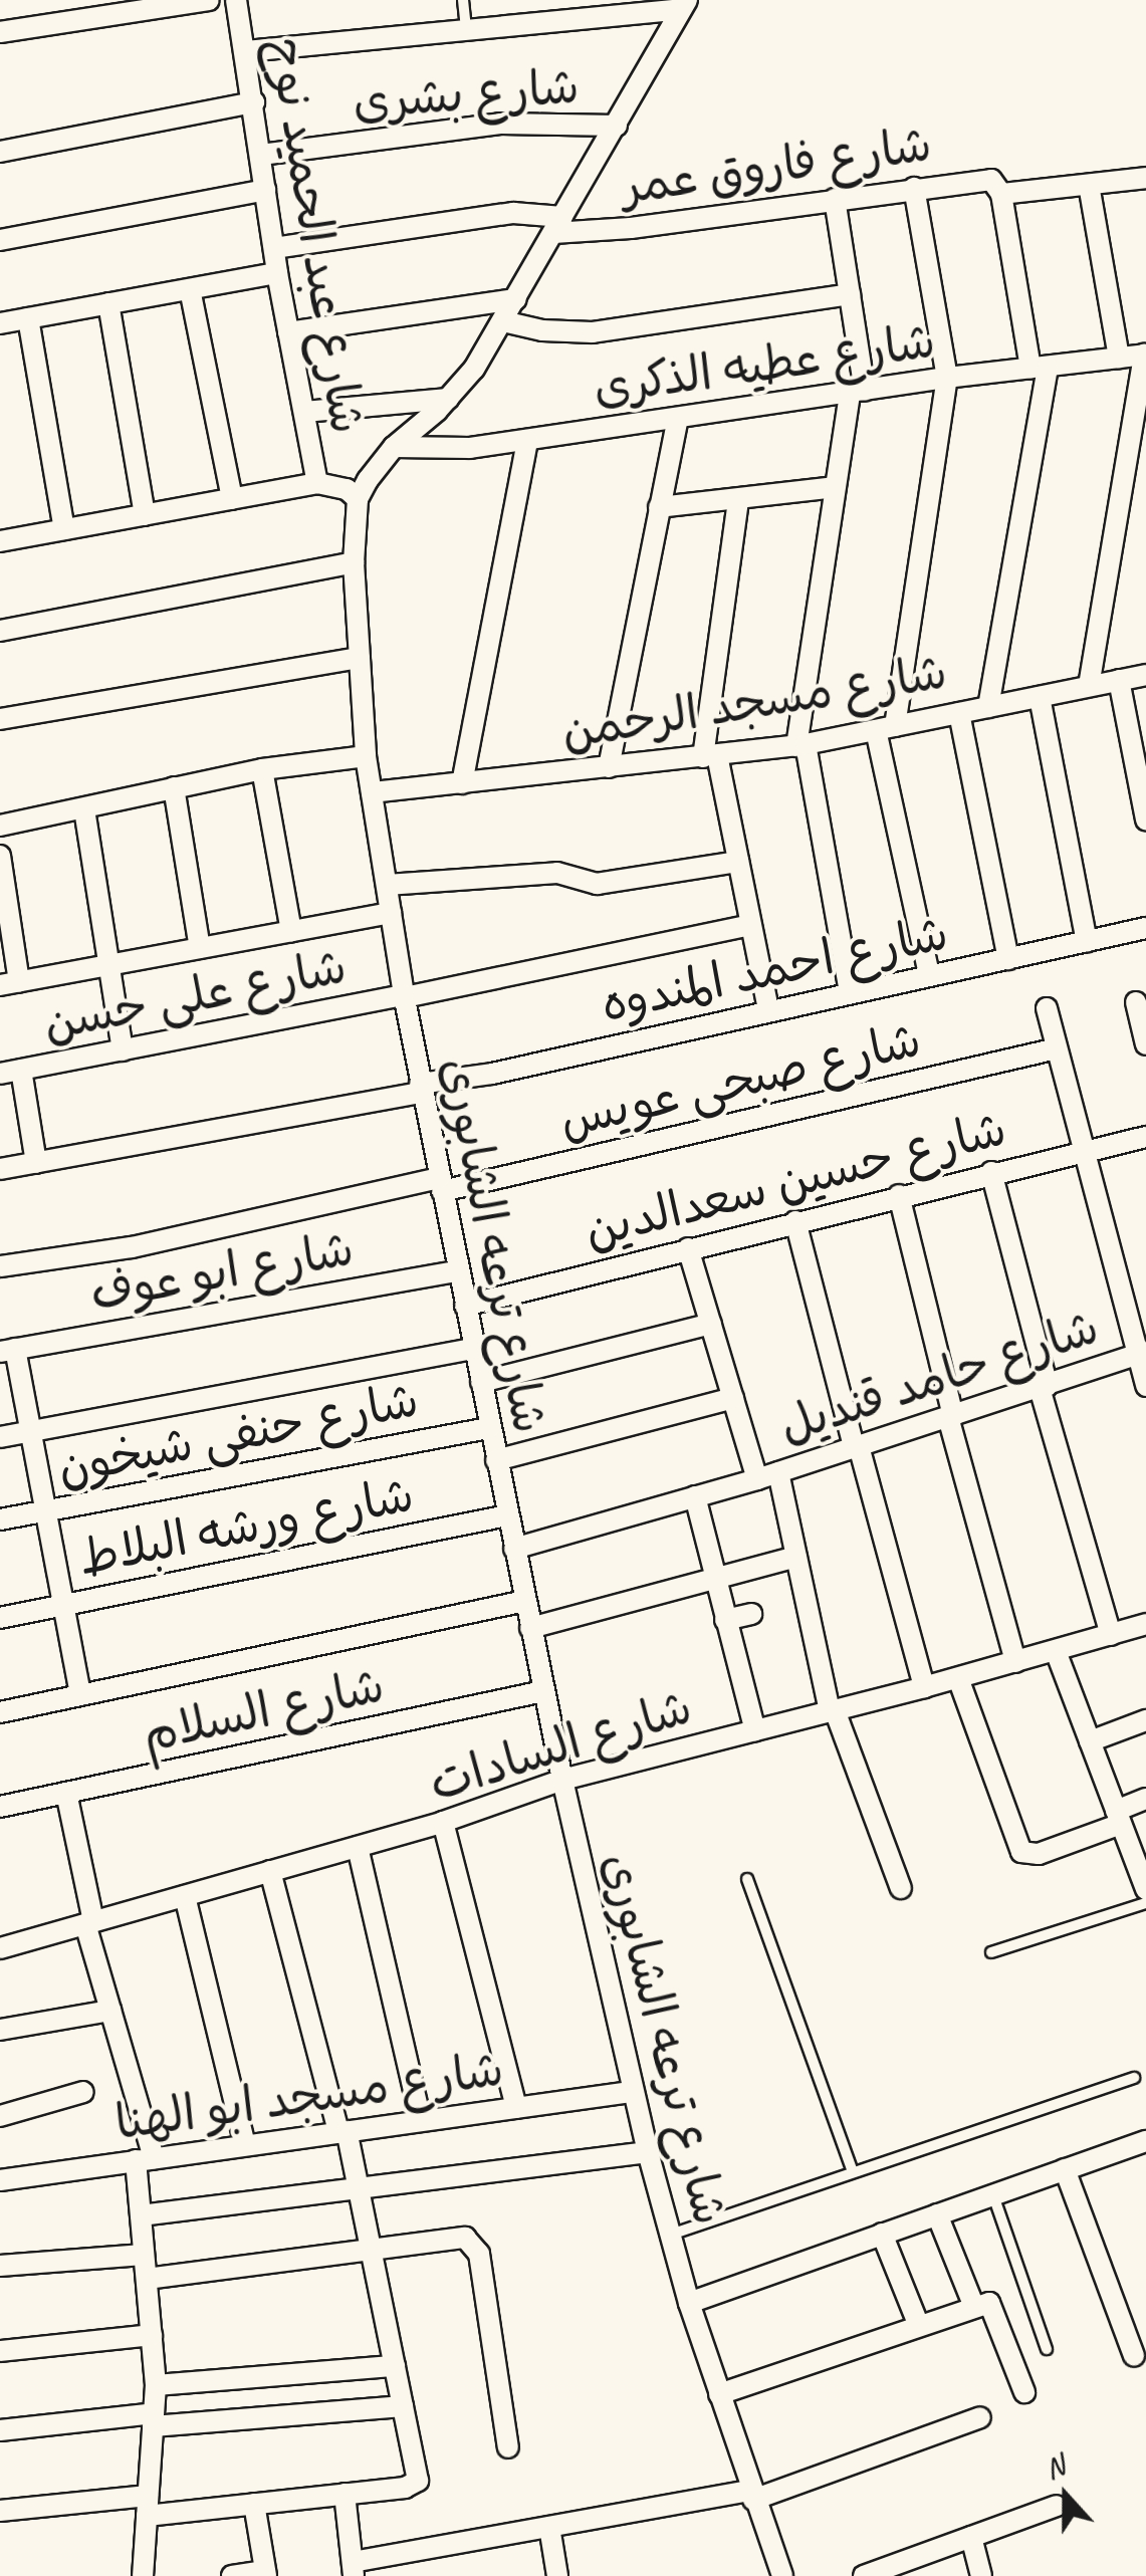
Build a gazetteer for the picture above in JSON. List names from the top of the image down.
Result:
{
  "streets": {
    "street": [
      "شارع بشرى",
      "شارع فاروق عمر",
      "شارع عبد الحميد نوح",
      "شارع عطيه الذكرى",
      "شارع مسجد الرحمن",
      "شارع احمد المندوه",
      "شارع على حسن",
      "شارع صبحى عويس",
      "شارع حسين سعدالدين",
      "شارع ترعه الشابورى",
      "شارع ابو عوف",
      "شارع حامد قنديل",
      "شارع حنفى شيخون",
      "شارع ورشه البلاط",
      "شارع السلام",
      "شارع السادات",
      "شارع مسجد ابو الهنا"
    ]
  },
  "crossings": [
    ["شارع بشرى", "شارع عبد الحميد نوح"],
    ["شارع فاروق عمر", "شارع عبد الحميد نوح"],
    ["شارع مسجد الرحمن", "شارع ترعه الشابورى"],
    ["شارع احمد المندوه", "شارع ترعه الشابورى"],
    ["شارع على حسن", "شارع ترعه الشابورى"],
    ["شارع صبحى عويس", "شارع ترعه الشابورى"],
    ["شارع حسين سعدالدين", "شارع ترعه الشابورى"],
    ["شارع ترعه الشابورى", "شارع ابو عوف"],
    ["شارع ترعه الشابورى", "شارع حامد قنديل"],
    ["شارع ترعه الشابورى", "شارع حنفى شيخون"],
    ["شارع ترعه الشابورى", "شارع ورشه البلاط"],
    ["شارع ترعه الشابورى", "شارع السلام"],
    ["شارع ترعه الشابورى", "شارع السادات"],
    ["شارع ترعه الشابورى", "شارع مسجد ابو الهنا"]
  ],
  "north": "top"
}
